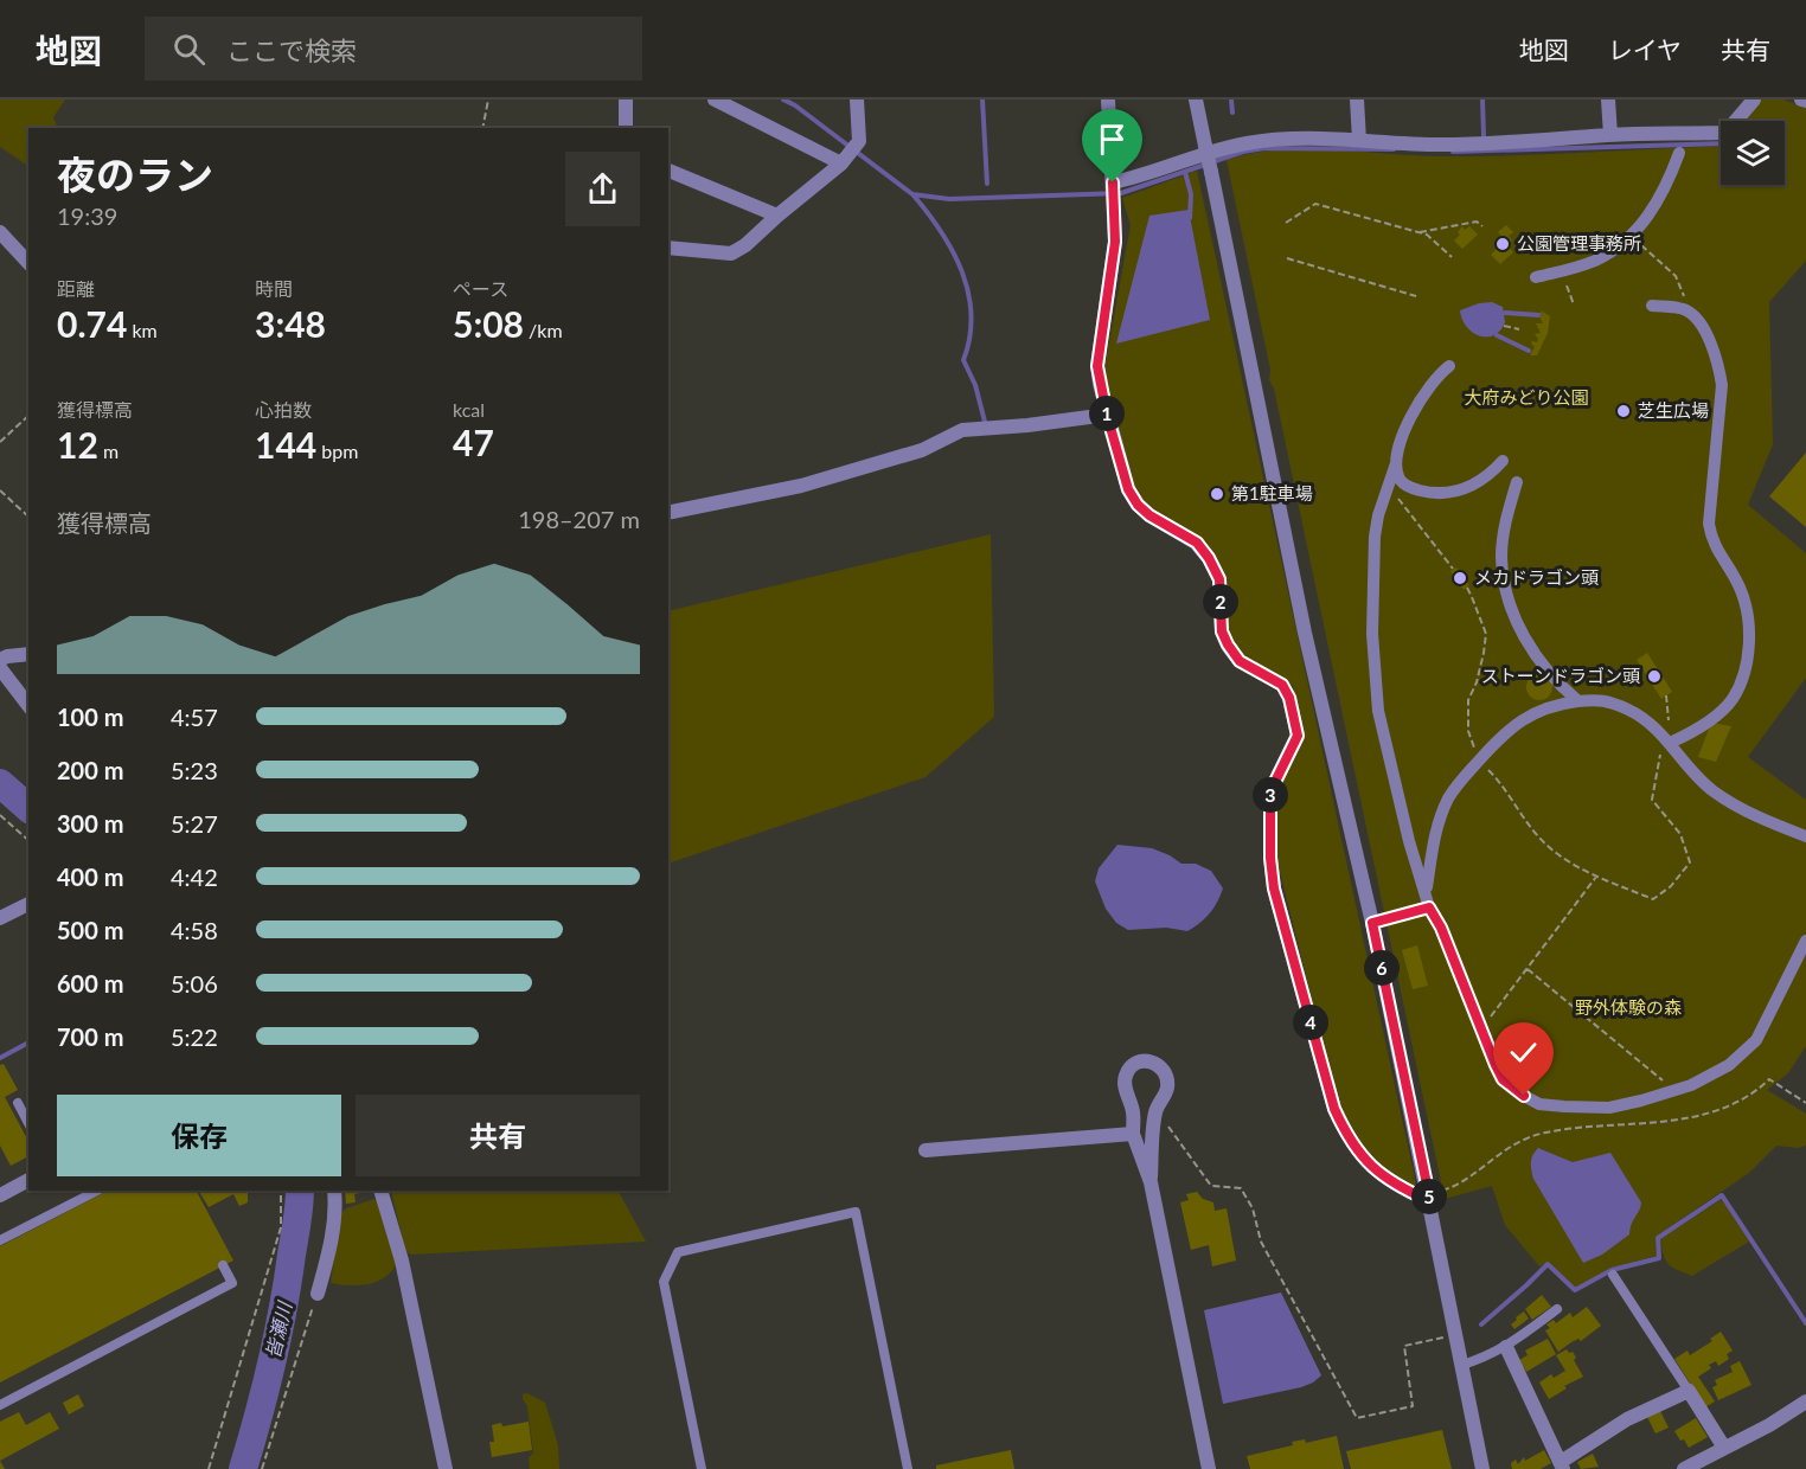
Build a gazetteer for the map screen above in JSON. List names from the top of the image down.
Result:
{
  "water": ["皆瀬川"],
  "parks": ["大府みどり公園", "野外体験の森"],
  "places": [
    "公園管理事務所",
    "芝生広場",
    "第1駐車場",
    "メカドラゴン頭",
    "ストーンドラゴン頭"
  ],
  "page": {
    "header": "地図",
    "search": "ここで検索",
    "nav": ["地図", "レイヤ", "共有"],
    "heading": ["夜のラン", "19:39"],
    "stats": [
      ["距離", "0.74 km"],
      ["時間", "3:48"],
      ["ペース", "5:08 /km"],
      ["獲得標高", "12 m"],
      ["心拍数", "144 bpm"],
      ["kcal", "47"]
    ],
    "pins": [
      "1",
      "2",
      "3",
      "6",
      "4",
      "5"
    ],
    "chart": ["獲得標高", "198–207 m"],
    "list": [
      {
        "name": "100 m",
        "note": "4:57"
      },
      {
        "name": "200 m",
        "note": "5:23"
      },
      {
        "name": "300 m",
        "note": "5:27"
      },
      {
        "name": "400 m",
        "note": "4:42"
      },
      {
        "name": "500 m",
        "note": "4:58"
      },
      {
        "name": "600 m",
        "note": "5:06"
      },
      {
        "name": "700 m",
        "note": "5:22"
      }
    ],
    "buttons": ["保存", "共有"]
  }
}
